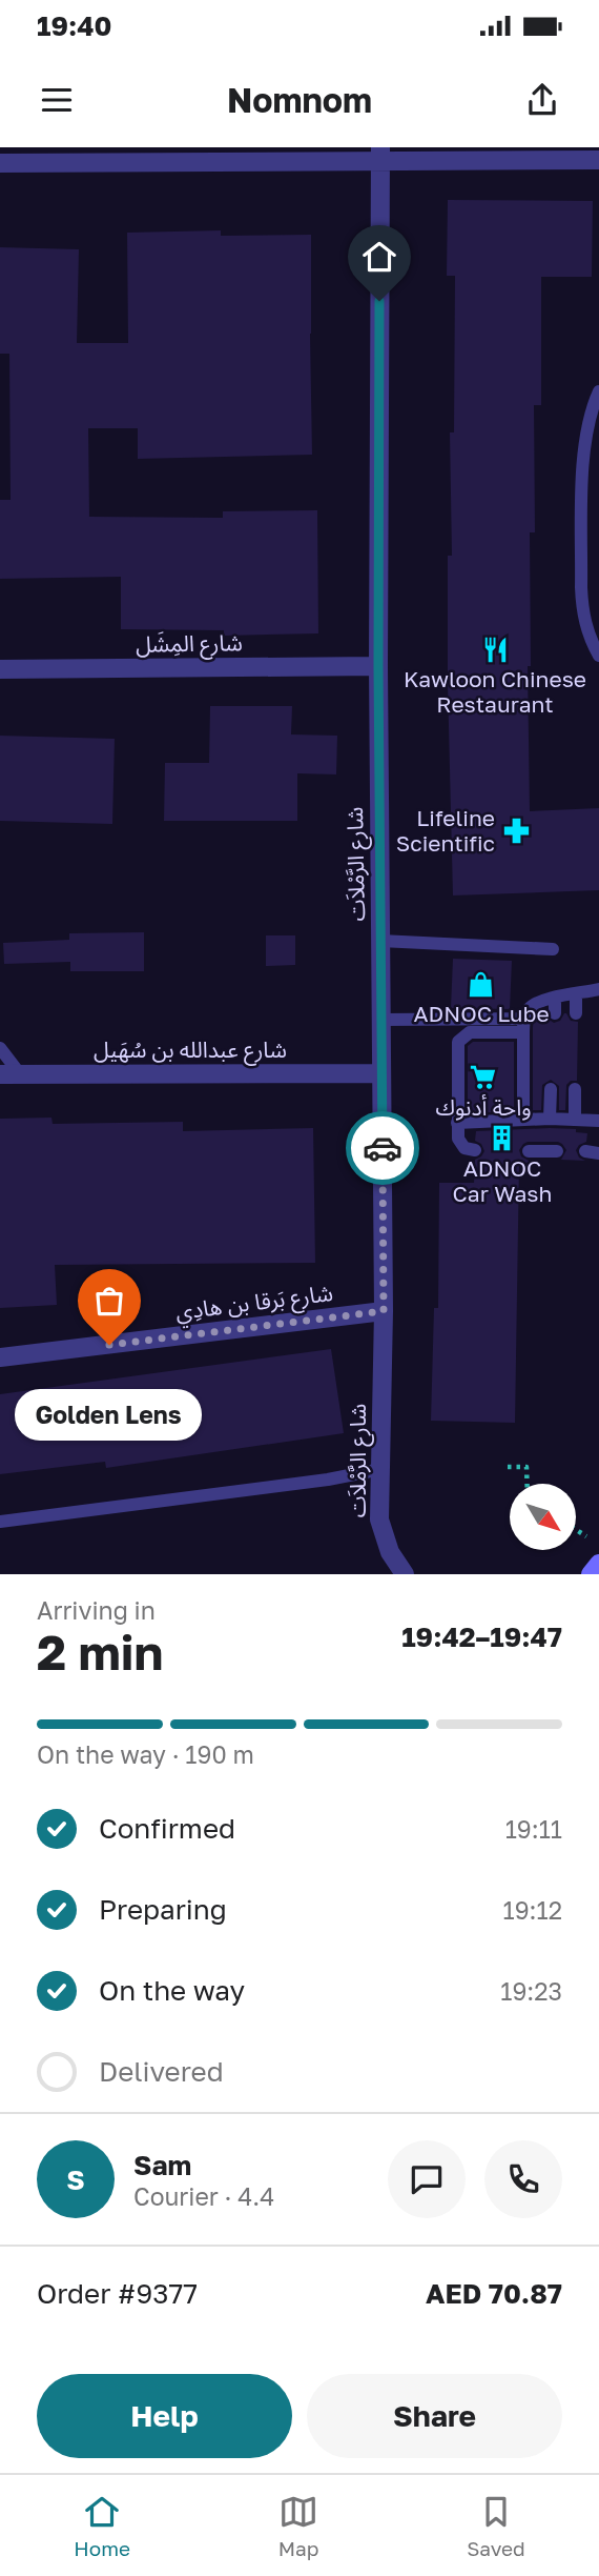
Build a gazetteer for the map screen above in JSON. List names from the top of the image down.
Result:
{
  "streets": {
    "street": [
      "شارع المِشَل",
      "شارع الرَّمْلاَت",
      "شارع عبدالله بن سُهَيل",
      "شارع بَرقا بن هادِي"
    ]
  },
  "crossings": [
    ["شارع المِشَل", "شارع الرَّمْلاَت"],
    ["شارع الرَّمْلاَت", "شارع عبدالله بن سُهَيل"],
    ["شارع الرَّمْلاَت", "شارع بَرقا بن هادِي"]
  ],
  "places": {
    "restaurant": ["Kawloon Chinese Restaurant"],
    "pharmacy": ["Lifeline Scientific"],
    "shop": ["ADNOC Lube"],
    "supermarket": ["واحة أدنوك"],
    "building": ["ADNOC Car Wash"],
    "other": ["Golden Lens"]
  },
  "north": "bottom right",
  "page": {
    "status": "19:40",
    "header": "Nomnom",
    "bubble": "Golden Lens",
    "heading": ["2 min", "Arriving in", "19:42–19:47"],
    "panel": [
      "Sam",
      "Courier · 4.4",
      "Order #9377",
      "AED 70.87"
    ],
    "bar": "On the way · 190 m",
    "list": [
      ["Confirmed", "19:11"],
      ["Preparing", "19:12"],
      ["On the way", "19:23"],
      "Delivered"
    ],
    "round": "S",
    "buttons": ["Help", "Share"],
    "tabs": ["Home", "Map", "Saved"]
  }
}
